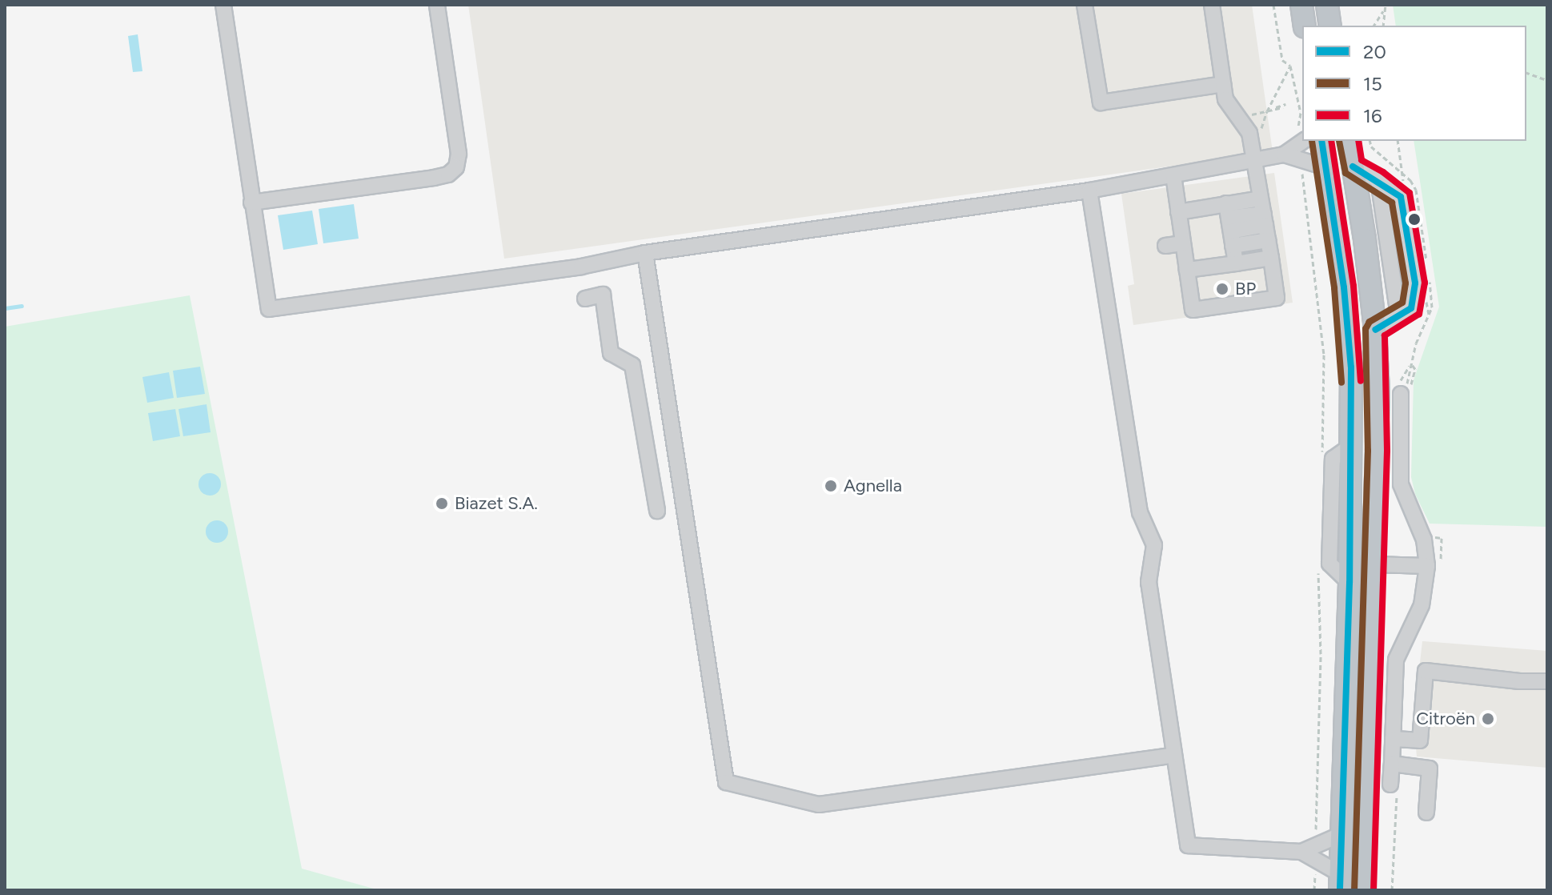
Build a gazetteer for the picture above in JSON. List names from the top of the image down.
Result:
{
  "places": [
    "BP",
    "Agnella",
    "Biazet S.A.",
    "Citroën"
  ],
  "lines": ["transit line 20", "transit line 15", "transit line 16"],
  "legend": ["20", "15", "16"]
}
